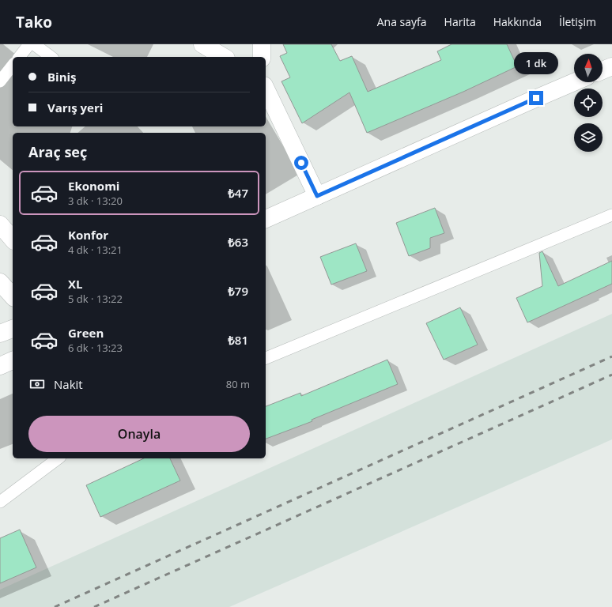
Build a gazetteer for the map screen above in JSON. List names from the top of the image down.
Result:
{
  "north": "top",
  "page": {
    "header": "Tako",
    "nav": [
      "Ana sayfa",
      "Harita",
      "Hakkında",
      "İletişim"
    ],
    "bubble": "1 dk",
    "banner": ["Biniş", "Varış yeri"],
    "heading": "Araç seç",
    "list": [
      {
        "name": "Ekonomi",
        "note": "3 dk · 13:20",
        "value": "₺47"
      },
      {
        "name": "Konfor",
        "note": "4 dk · 13:21",
        "value": "₺63"
      },
      {
        "name": "XL",
        "note": "5 dk · 13:22",
        "value": "₺79"
      },
      {
        "name": "Green",
        "note": "6 dk · 13:23",
        "value": "₺81"
      }
    ],
    "pay": ["Nakit", "80 m"],
    "buttons": "Onayla"
  }
}
